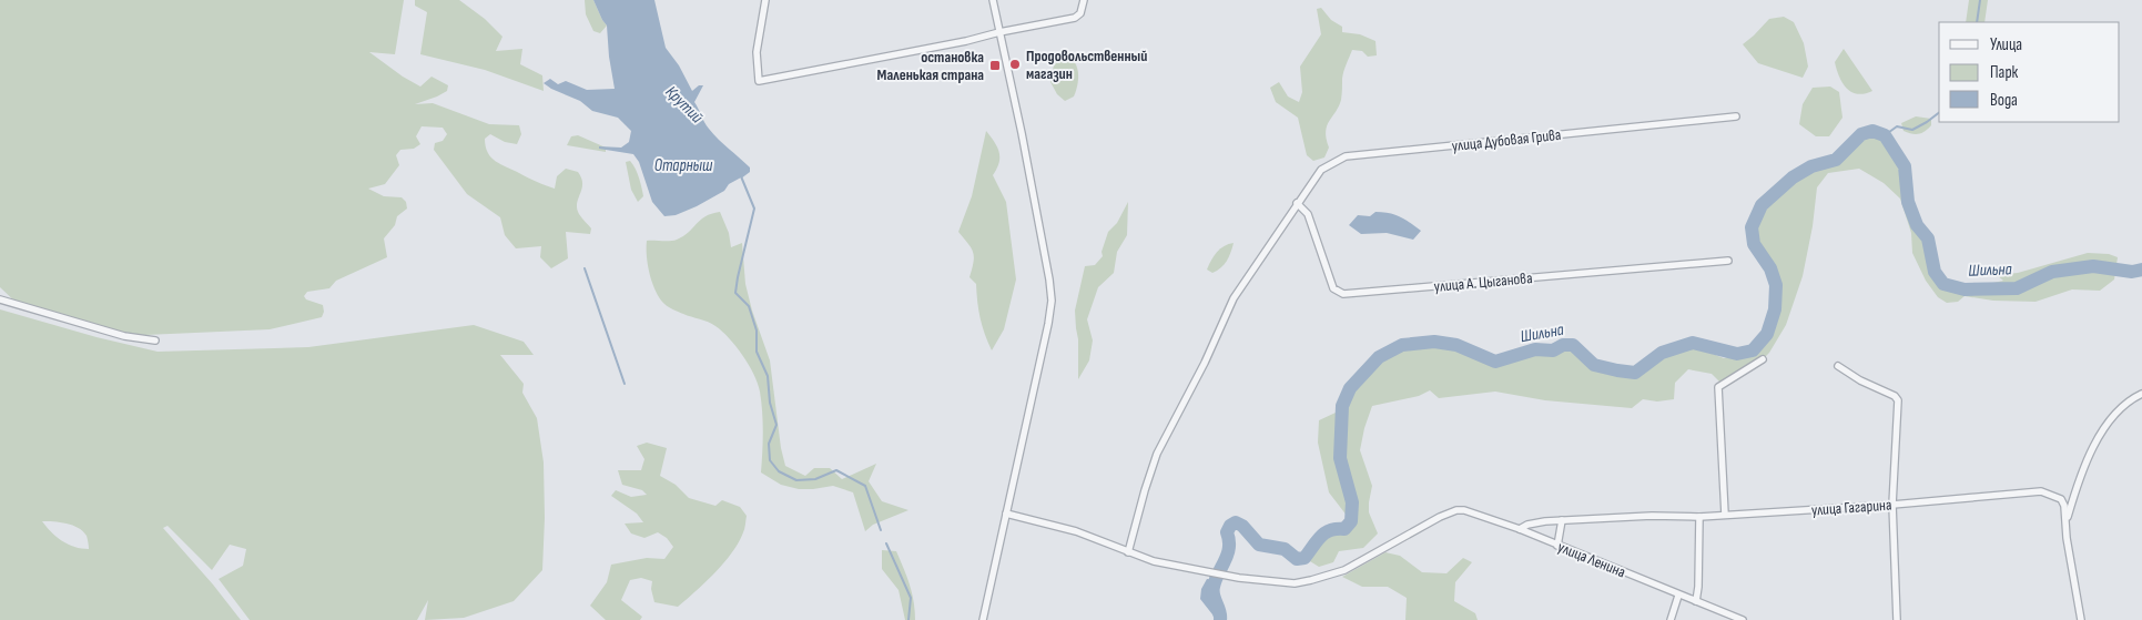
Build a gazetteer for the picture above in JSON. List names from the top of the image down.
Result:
{
  "streets": {
    "street": [
      "улица Дубовая Грива",
      "улица А. Цыганова",
      "улица Гагарина",
      "улица Ленина"
    ]
  },
  "crossings": [
    ["улица Дубовая Грива", "улица А. Цыганова"],
    ["улица Дубовая Грива", "улица Ленина"],
    ["улица Гагарина", "улица Ленина"]
  ],
  "water": ["Крутий", "Отарныш", "Шильна"],
  "places": {
    "other": ["Продовольственный магазин"],
    "transit": ["остановка Маленькая страна"]
  },
  "legend": ["Улица", "Парк", "Вода"]
}
